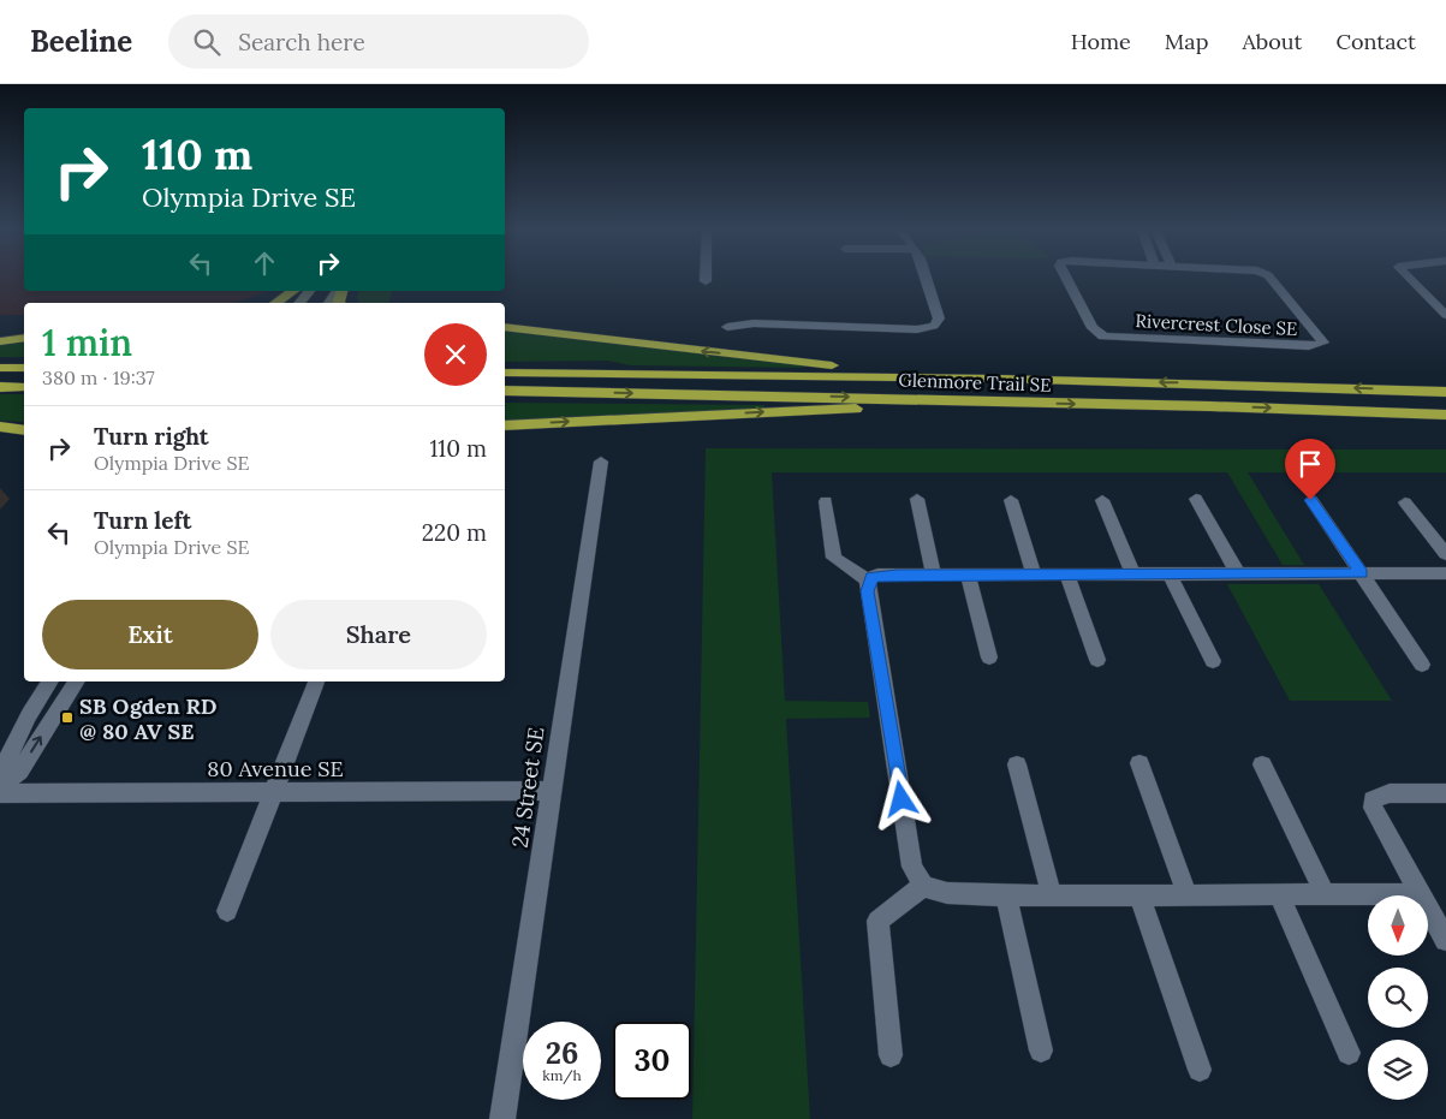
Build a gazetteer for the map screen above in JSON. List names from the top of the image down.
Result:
{
  "streets": {
    "highway": ["Glenmore Trail SE"],
    "street": ["Rivercrest Close SE", "80 Avenue SE", "24 Street SE"]
  },
  "crossings": [
    ["80 Avenue SE", "24 Street SE"]
  ],
  "places": {
    "transit": ["SB Ogden RD @ 80 AV SE"]
  },
  "north": "bottom",
  "page": {
    "header": "Beeline",
    "search": "Search here",
    "nav": [
      "Home",
      "Map",
      "About",
      "Contact"
    ],
    "turn": ["110 m", "Olympia Drive SE"],
    "heading": ["1 min", "380 m · 19:37"],
    "list": [
      {
        "name": "Turn right",
        "note": "Olympia Drive SE",
        "value": "110 m"
      },
      {
        "name": "Turn left",
        "note": "Olympia Drive SE",
        "value": "220 m"
      }
    ],
    "buttons": ["Exit", "Share"],
    "speed": "26 km/h",
    "limit": "30"
  }
}
